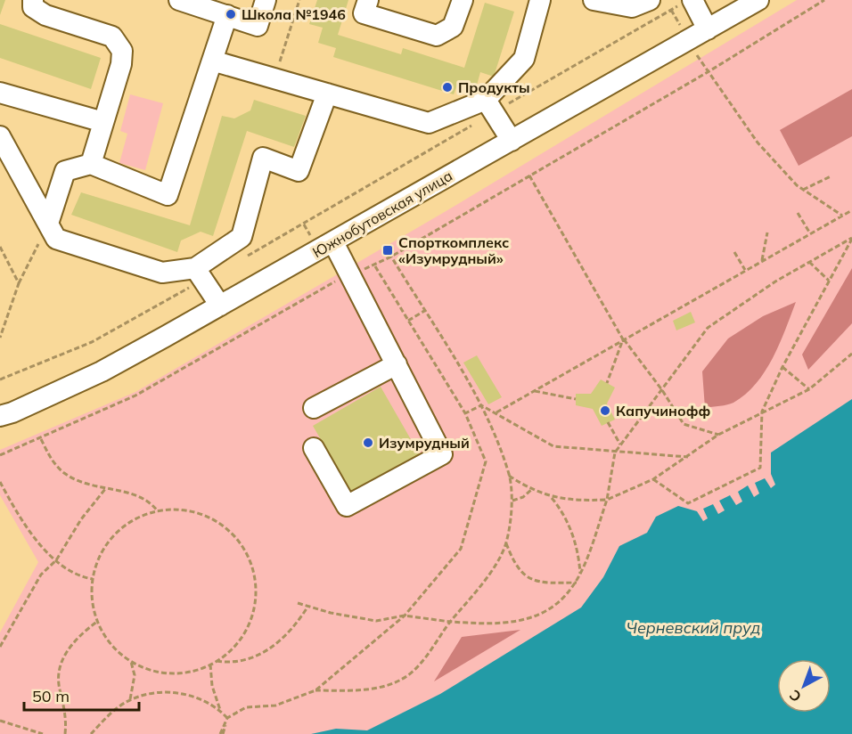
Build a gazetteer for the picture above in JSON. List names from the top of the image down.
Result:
{
  "streets": {
    "street": ["Южнобутовская улица"]
  },
  "water": ["Черневский пруд"],
  "places": {
    "other": [
      "Школа №1946",
      "Продукты",
      "Капучинофф",
      "Изумрудный"
    ],
    "transit": ["Спорткомплекс «Изумрудный»"]
  },
  "scale_bar": "50 m",
  "north": "bottom left"
}
